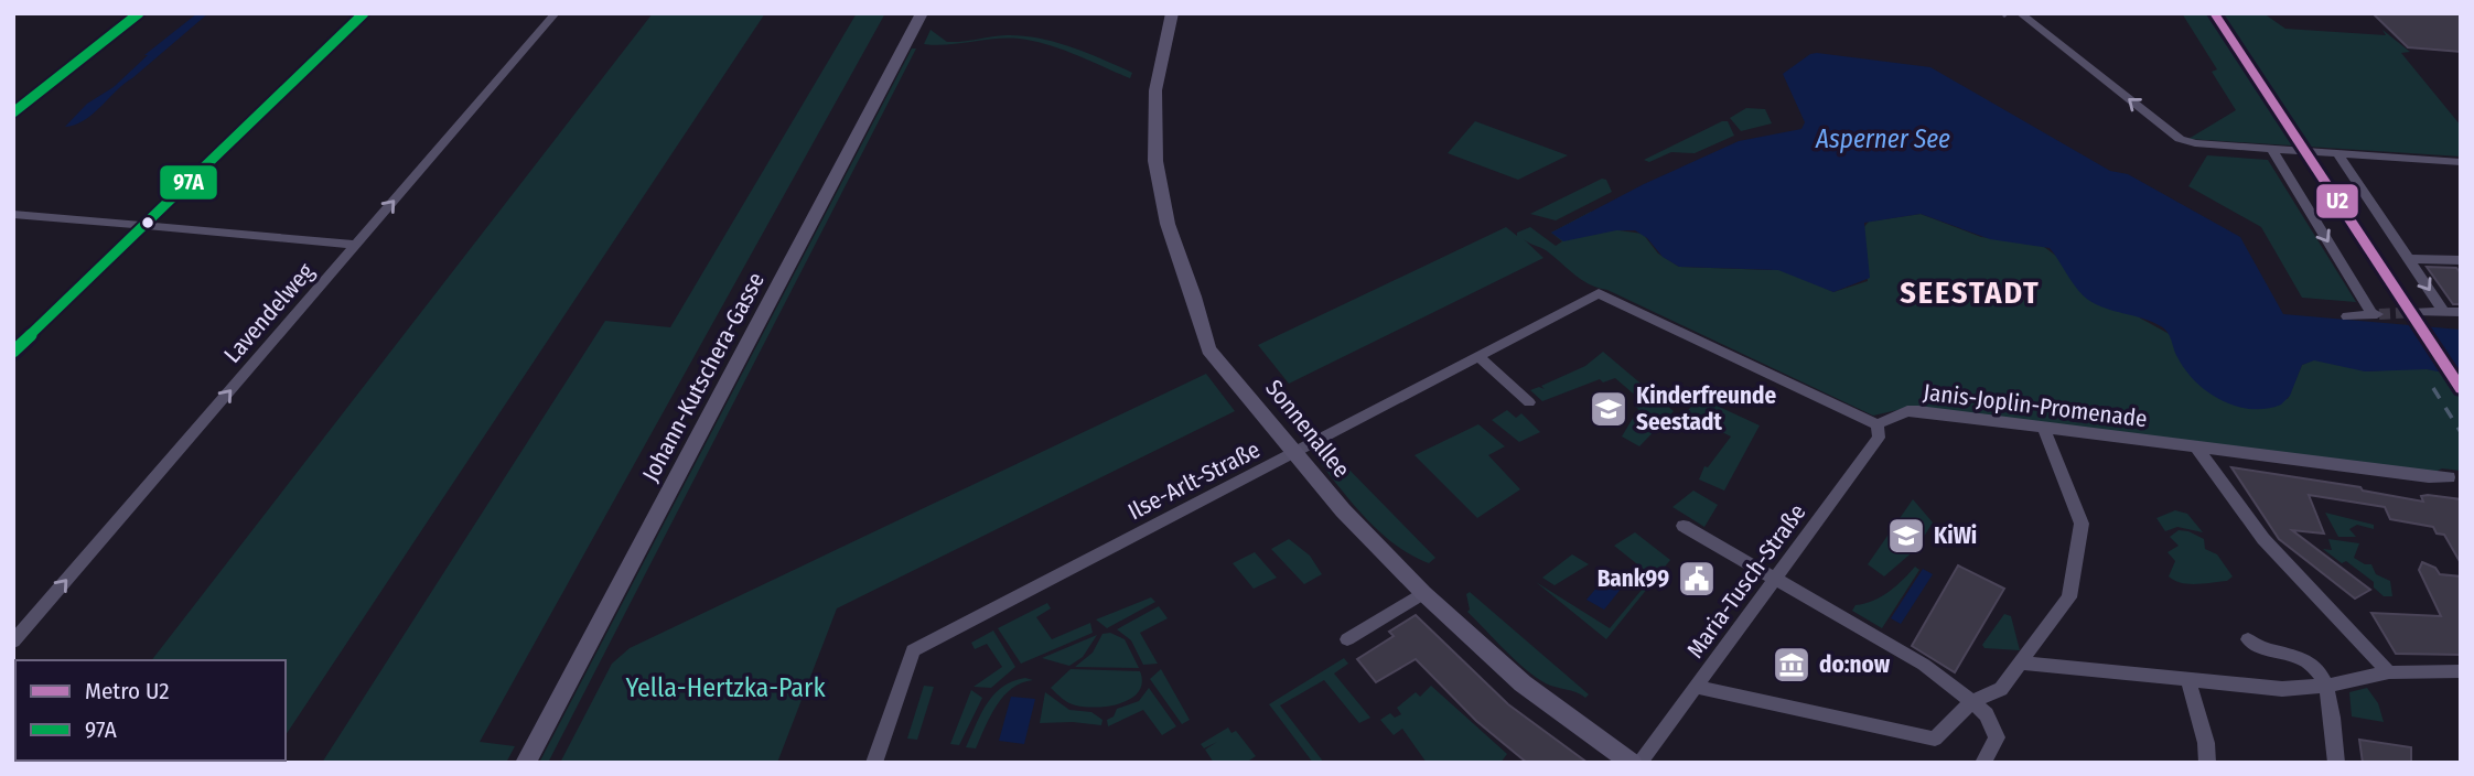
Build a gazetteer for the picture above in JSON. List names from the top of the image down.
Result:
{
  "streets": {
    "street": [
      "Lavendelweg",
      "Johann-Kutschera-Gasse",
      "Janis-Joplin-Promenade",
      "Sonnenallee",
      "Ilse-Arlt-Straße",
      "Maria-Tusch-Straße"
    ]
  },
  "crossings": [
    ["Janis-Joplin-Promenade", "Maria-Tusch-Straße"],
    ["Sonnenallee", "Ilse-Arlt-Straße"]
  ],
  "one_way": ["Lavendelweg"],
  "districts": ["SEESTADT"],
  "water": ["Asperner See"],
  "parks": ["Yella-Hertzka-Park"],
  "places": {
    "school or university": ["Kinderfreunde Seestadt", "KiWi"],
    "public building": ["Bank99"],
    "museum": ["do:now"]
  },
  "lines": ["metro line U2", "transit line 97A"],
  "legend": ["Metro U2", "97A"]
}
